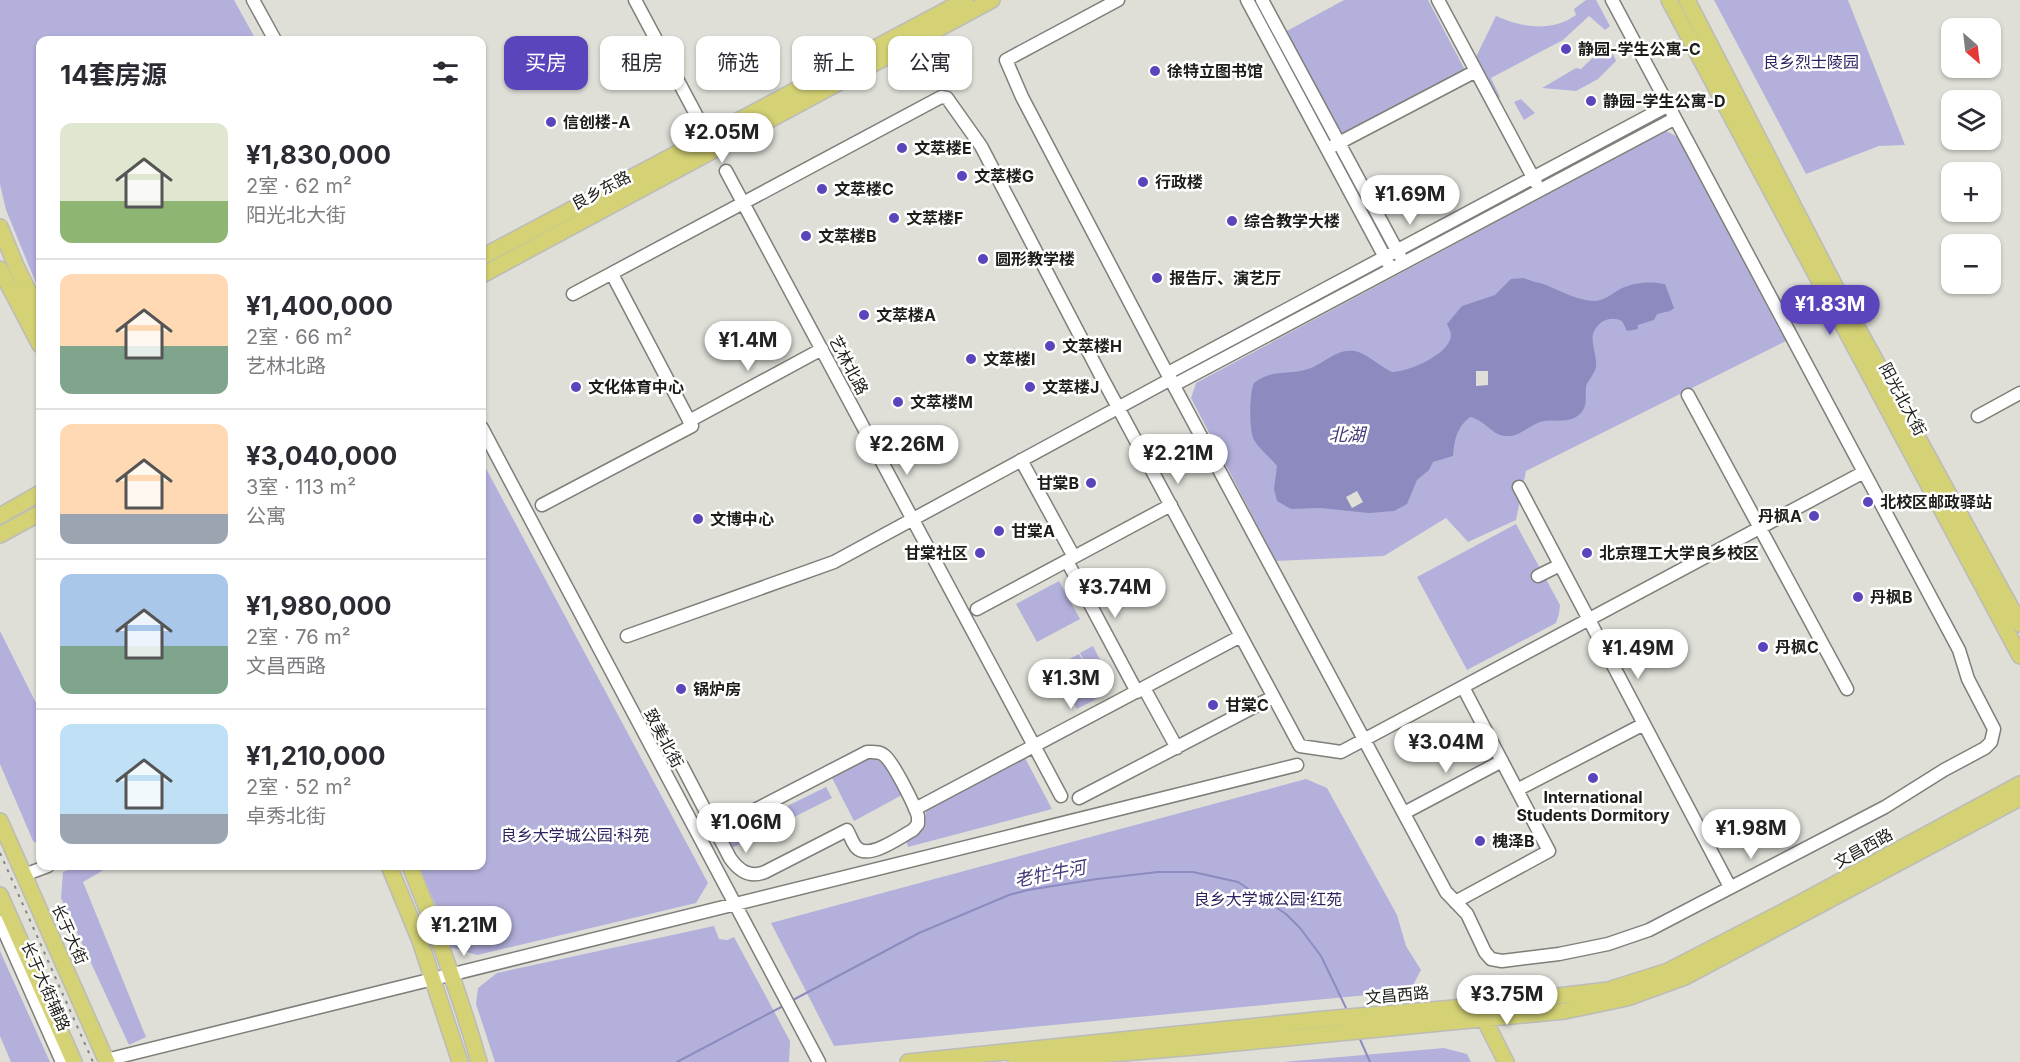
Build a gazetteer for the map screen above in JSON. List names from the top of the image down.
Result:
{
  "streets": {
    "main road": [
      "良乡东路",
      "阳光北大街",
      "文昌西路",
      "长于大街"
    ],
    "street": ["艺林北路", "致美北街", "长于大街辅路"]
  },
  "water": ["北湖", "老牤牛河"],
  "parks": ["良乡烈士陵园", "良乡大学城公园·科苑", "良乡大学城公园·红苑"],
  "places": [
    "静园-学生公寓-C",
    "徐特立图书馆",
    "静园-学生公寓-D",
    "信创楼-A",
    "文萃楼E",
    "文萃楼G",
    "行政楼",
    "文萃楼C",
    "文萃楼F",
    "综合教学大楼",
    "文萃楼B",
    "圆形教学楼",
    "报告厅、演艺厅",
    "文萃楼A",
    "文萃楼H",
    "文萃楼I",
    "文化体育中心",
    "文萃楼J",
    "文萃楼M",
    "甘棠B",
    "北校区邮政驿站",
    "丹枫A",
    "文博中心",
    "甘棠A",
    "甘棠社区",
    "北京理工大学良乡校区",
    "丹枫B",
    "丹枫C",
    "锅炉房",
    "甘棠C",
    "International Students Dormitory",
    "槐泽B"
  ],
  "north": "bottom right",
  "page": {
    "map_buttons": ["+", "−"],
    "chip": [
      "买房",
      "租房",
      "筛选",
      "新上",
      "公寓"
    ],
    "heading": "14套房源",
    "list": [
      {
        "name": "¥1,830,000",
        "note": "2室 · 62 m² · 阳光北大街"
      },
      {
        "name": "¥1,400,000",
        "note": "2室 · 66 m² · 艺林北路"
      },
      {
        "name": "¥3,040,000",
        "note": "3室 · 113 m² · 公寓"
      },
      {
        "name": "¥1,980,000",
        "note": "2室 · 76 m² · 文昌西路"
      },
      {
        "name": "¥1,210,000",
        "note": "2室 · 52 m² · 卓秀北街"
      }
    ],
    "price": [
      "¥2.05M",
      "¥1.69M",
      "¥1.83M",
      "¥1.4M",
      "¥2.26M",
      "¥2.21M",
      "¥3.74M",
      "¥1.49M",
      "¥1.3M",
      "¥3.04M",
      "¥1.06M",
      "¥1.98M",
      "¥1.21M",
      "¥3.75M"
    ]
  }
}
